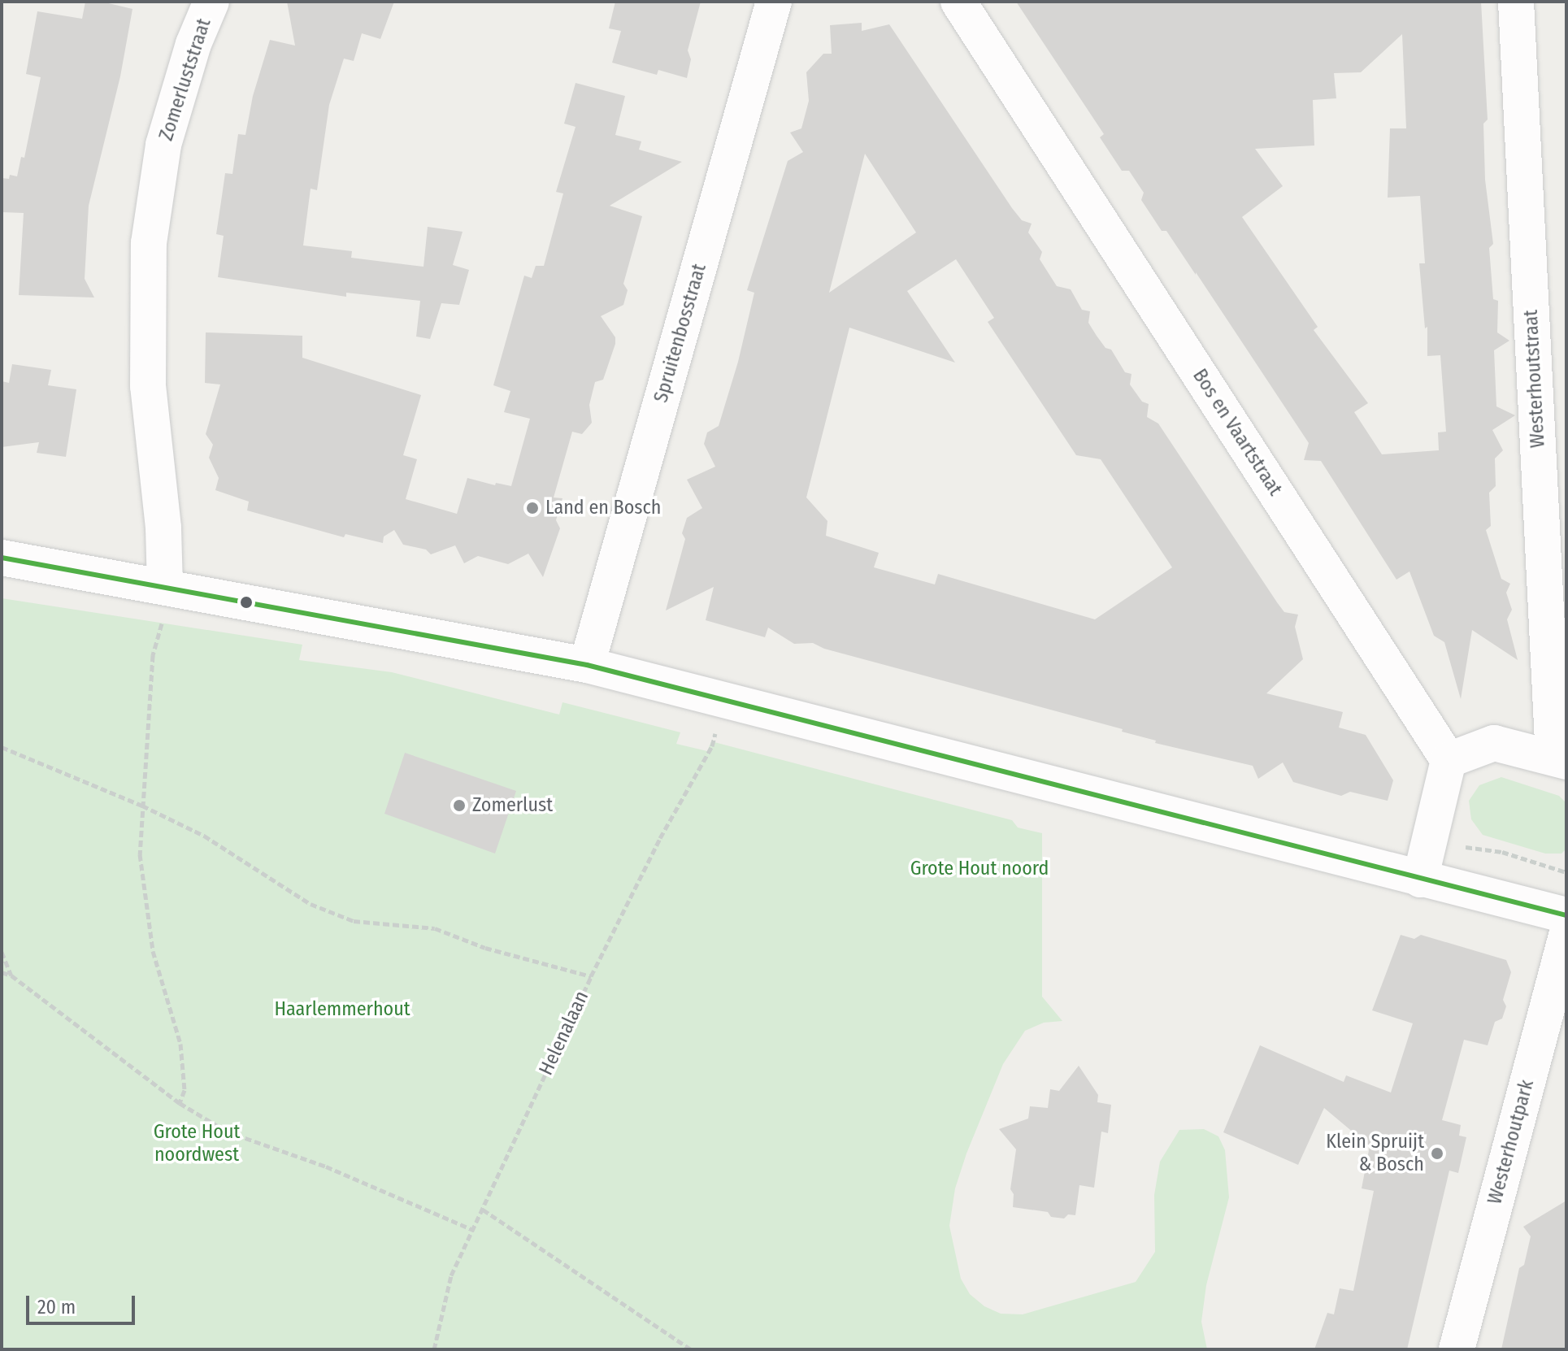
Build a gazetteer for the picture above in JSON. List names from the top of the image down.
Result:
{
  "streets": {
    "street": [
      "Zomerluststraat",
      "Spruitenbosstraat",
      "Westerhoutstraat",
      "Bos en Vaartstraat",
      "Westerhoutpark"
    ],
    "path": ["Helenalaan"]
  },
  "parks": ["Grote Hout noord", "Haarlemmerhout", "Grote Hout noordwest"],
  "places": ["Land en Bosch", "Zomerlust", "Klein Spruijt & Bosch"],
  "scale_bar": "20 m"
}
